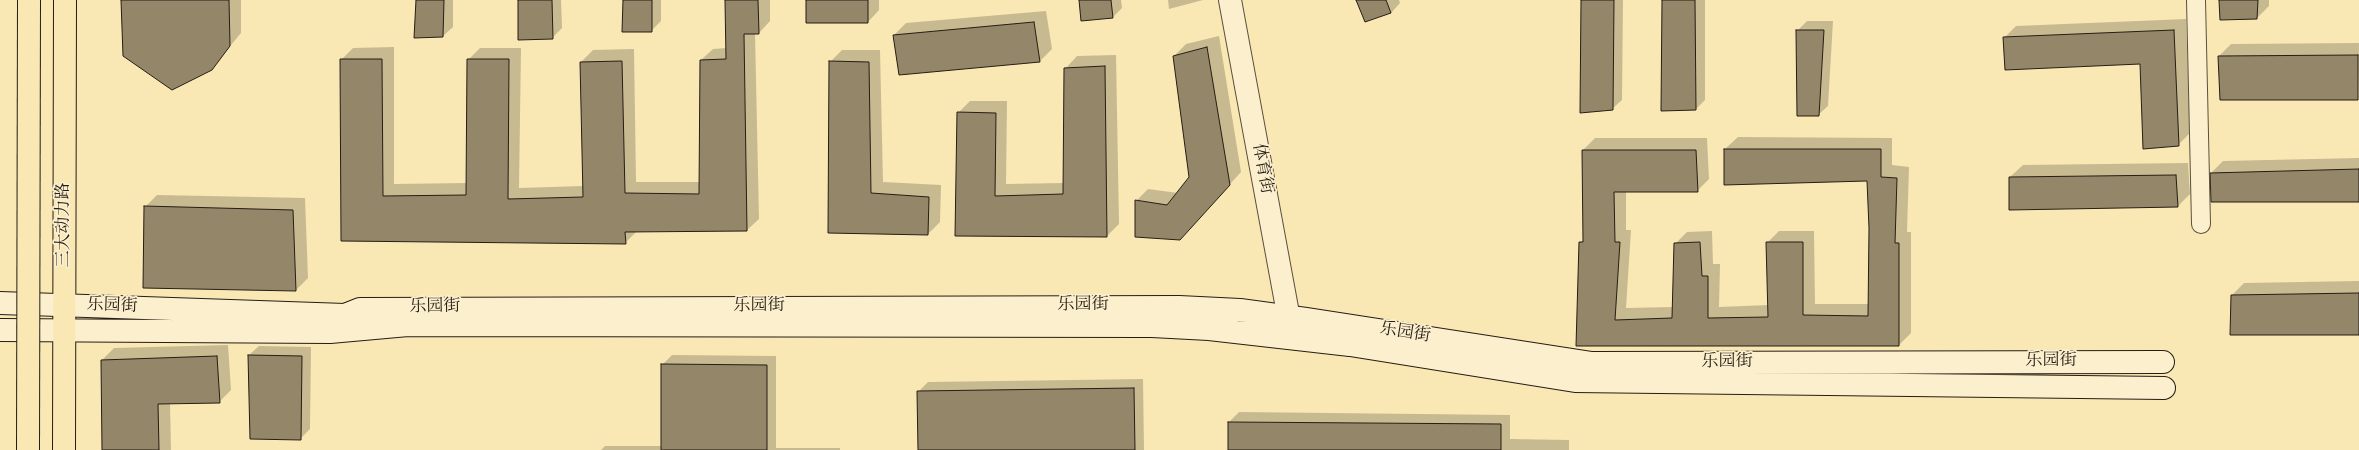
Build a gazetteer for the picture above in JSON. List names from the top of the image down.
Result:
{
  "streets": {
    "highway": ["三大动力路"],
    "main road": ["体育街", "乐园街"]
  },
  "crossings": [
    ["体育街", "乐园街"],
    ["三大动力路", "乐园街"]
  ]
}
